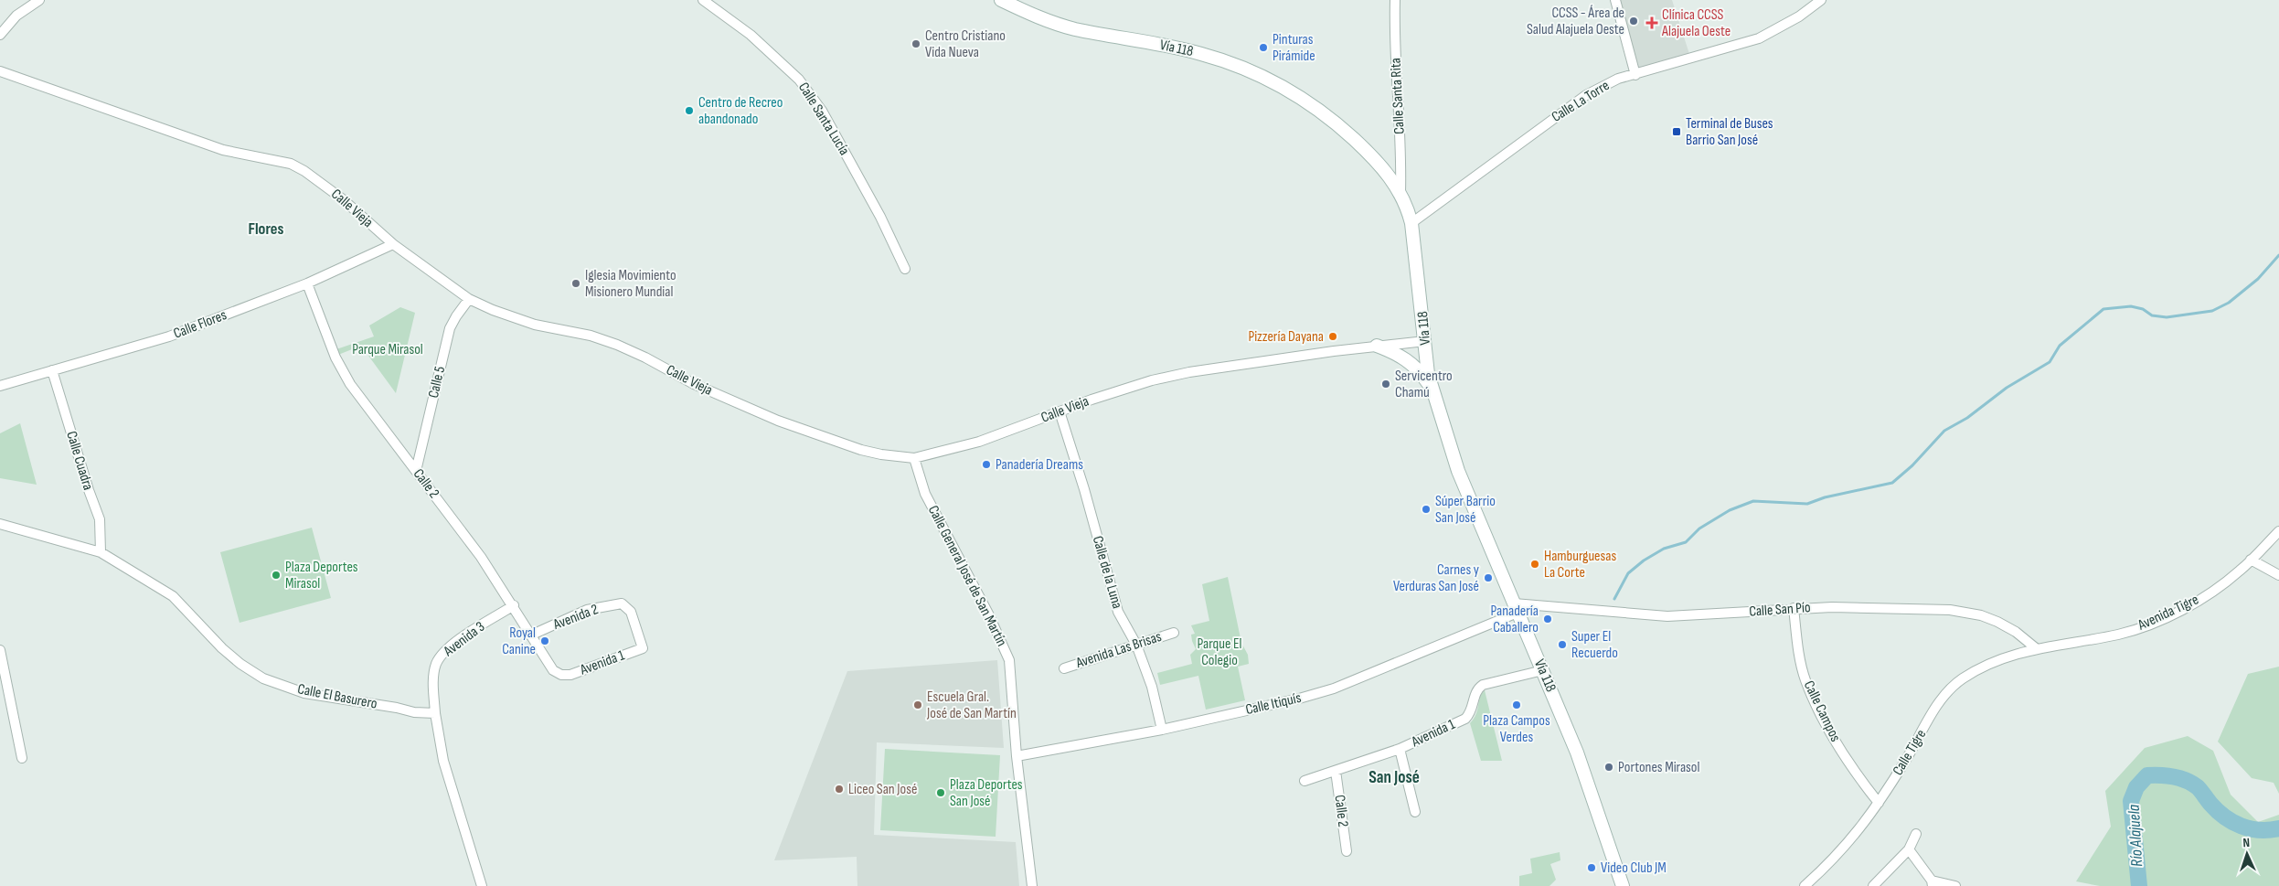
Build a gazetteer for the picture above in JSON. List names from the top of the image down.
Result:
{
  "streets": {
    "main road": ["Vía 118"],
    "street": [
      "Calle Santa Rita",
      "Calle La Torre",
      "Calle Santa Lucía",
      "Calle Vieja",
      "Calle Flores",
      "Calle 5",
      "Calle Cuadra",
      "Calle 2",
      "Calle de la Luna",
      "Calle General José de San Martín",
      "Calle San Pío",
      "Avenida Tigre",
      "Avenida 2",
      "Avenida 3",
      "Avenida Las Brisas",
      "Avenida 1",
      "Calle El Basurero",
      "Calle Itiquís",
      "Calle Campos",
      "Calle Tigre"
    ]
  },
  "crossings": [
    ["Vía 118", "Calle Santa Rita"],
    ["Vía 118", "Calle La Torre"],
    ["Vía 118", "Calle Vieja"],
    ["Vía 118", "Calle San Pío"],
    ["Vía 118", "Avenida 1"],
    ["Vía 118", "Calle Itiquís"],
    ["Calle Vieja", "Calle Flores"],
    ["Calle Vieja", "Calle 5"],
    ["Calle Vieja", "Calle de la Luna"],
    ["Calle Vieja", "Calle General José de San Martín"],
    ["Calle Flores", "Calle Cuadra"],
    ["Calle Flores", "Calle 2"],
    ["Calle 5", "Calle 2"],
    ["Calle Cuadra", "Calle El Basurero"],
    ["Calle 2", "Avenida 2"],
    ["Calle 2", "Avenida 3"],
    ["Calle 2", "Avenida 1"],
    ["Calle de la Luna", "Avenida Las Brisas"],
    ["Calle de la Luna", "Calle Itiquís"],
    ["Calle General José de San Martín", "Calle Itiquís"],
    ["Calle San Pío", "Avenida Tigre"],
    ["Calle San Pío", "Calle Itiquís"],
    ["Calle San Pío", "Calle Campos"],
    ["Calle San Pío", "Calle Tigre"],
    ["Avenida Tigre", "Calle Tigre"],
    ["Avenida 2", "Avenida 1"],
    ["Avenida 3", "Calle El Basurero"],
    ["Calle Campos", "Calle Tigre"]
  ],
  "districts": ["Flores", "San José"],
  "water": ["Río Alajuela"],
  "parks": ["Parque Mirasol", "Parque El Colegio"],
  "places": {
    "other": [
      "CCSS - Área de Salud Alajuela Oeste",
      "Centro Cristiano Vida Nueva",
      "Pinturas Pirámide",
      "Centro de Recreo abandonado",
      "Iglesia Movimiento Misionero Mundial",
      "Pizzería Dayana",
      "Servicentro Chamú",
      "Panadería Dreams",
      "Súper Barrio San José",
      "Hamburguesas La Corte",
      "Plaza Deportes Mirasol",
      "Carnes y Verduras San José",
      "Panadería Caballero",
      "Royal Canine",
      "Super El Recuerdo",
      "Escuela Gral. José de San Martín",
      "Plaza Campos Verdes",
      "Portones Mirasol",
      "Liceo San José",
      "Plaza Deportes San José",
      "Video Club JM"
    ],
    "health": ["Clínica CCSS Alajuela Oeste"],
    "transit": ["Terminal de Buses Barrio San José"]
  },
  "north": "top"
}
